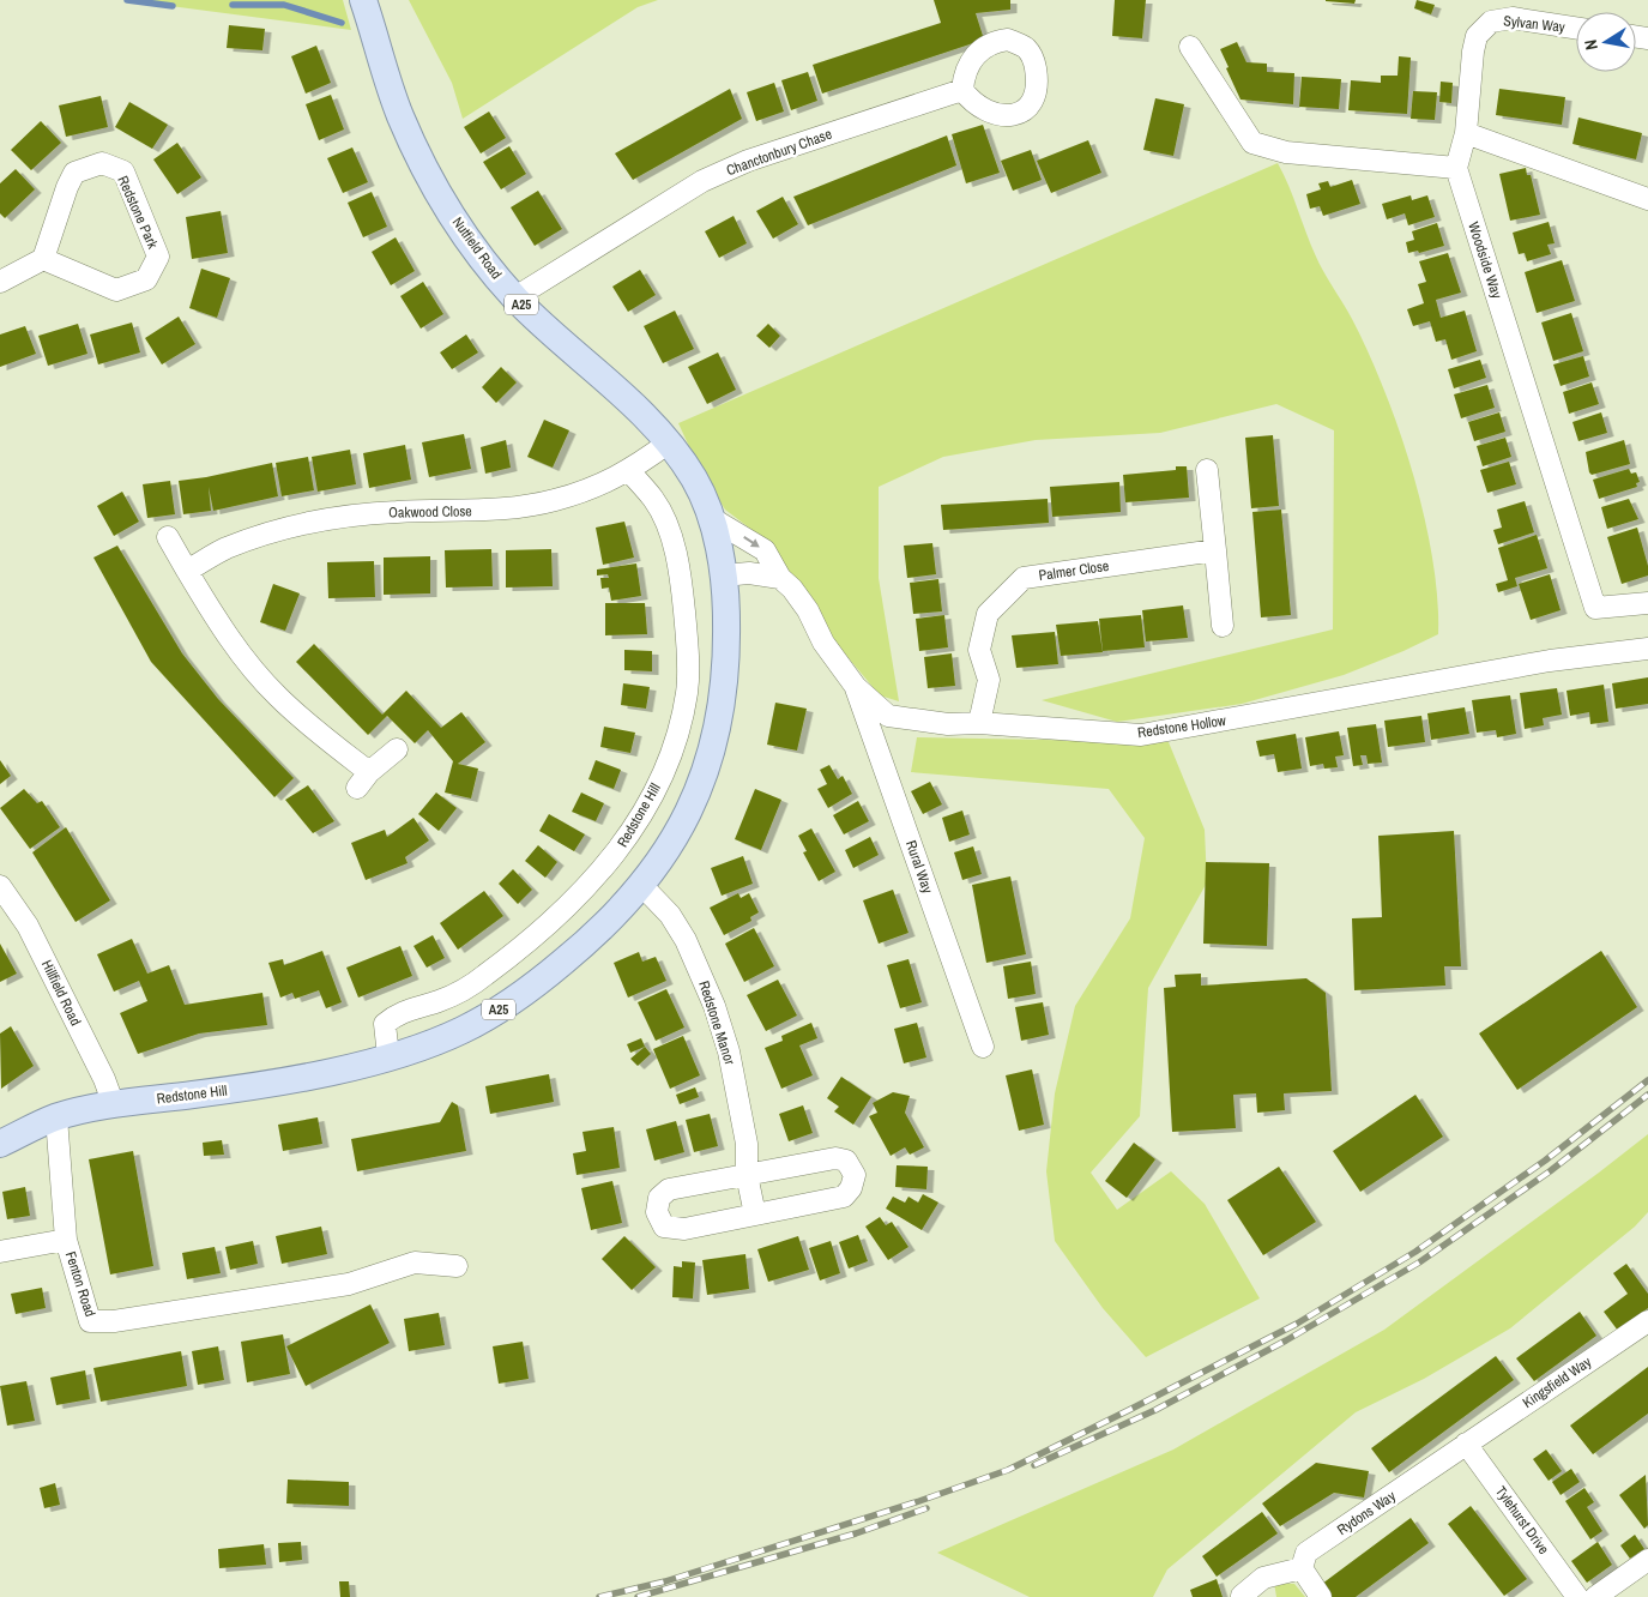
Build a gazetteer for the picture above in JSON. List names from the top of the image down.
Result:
{
  "streets": {
    "main road": ["Nutfield Road", "A25", "Redstone Hill"],
    "street": [
      "Sylvan Way",
      "Chanctonbury Chase",
      "Redstone Park",
      "Woodside Way",
      "Oakwood Close",
      "Palmer Close",
      "Redstone Hollow",
      "Rural Way",
      "Hillfield Road",
      "Redstone Manor",
      "Fenton Road",
      "Kingsfield Way",
      "Rydons Way",
      "Tylehurst Drive"
    ]
  },
  "crossings": [
    ["Sylvan Way", "Woodside Way"],
    ["Chanctonbury Chase", "Nutfield Road"],
    ["Nutfield Road", "Oakwood Close"],
    ["Nutfield Road", "Redstone Hollow"],
    ["Nutfield Road", "Redstone Hill"],
    ["Oakwood Close", "Redstone Hill"],
    ["Palmer Close", "Redstone Hollow"],
    ["Redstone Hollow", "Rural Way"],
    ["Redstone Hill", "Hillfield Road"],
    ["Redstone Hill", "Redstone Manor"],
    ["Redstone Hill", "Fenton Road"],
    ["Kingsfield Way", "Rydons Way"],
    ["Kingsfield Way", "Tylehurst Drive"],
    ["Rydons Way", "Tylehurst Drive"]
  ],
  "north": "left"
}
